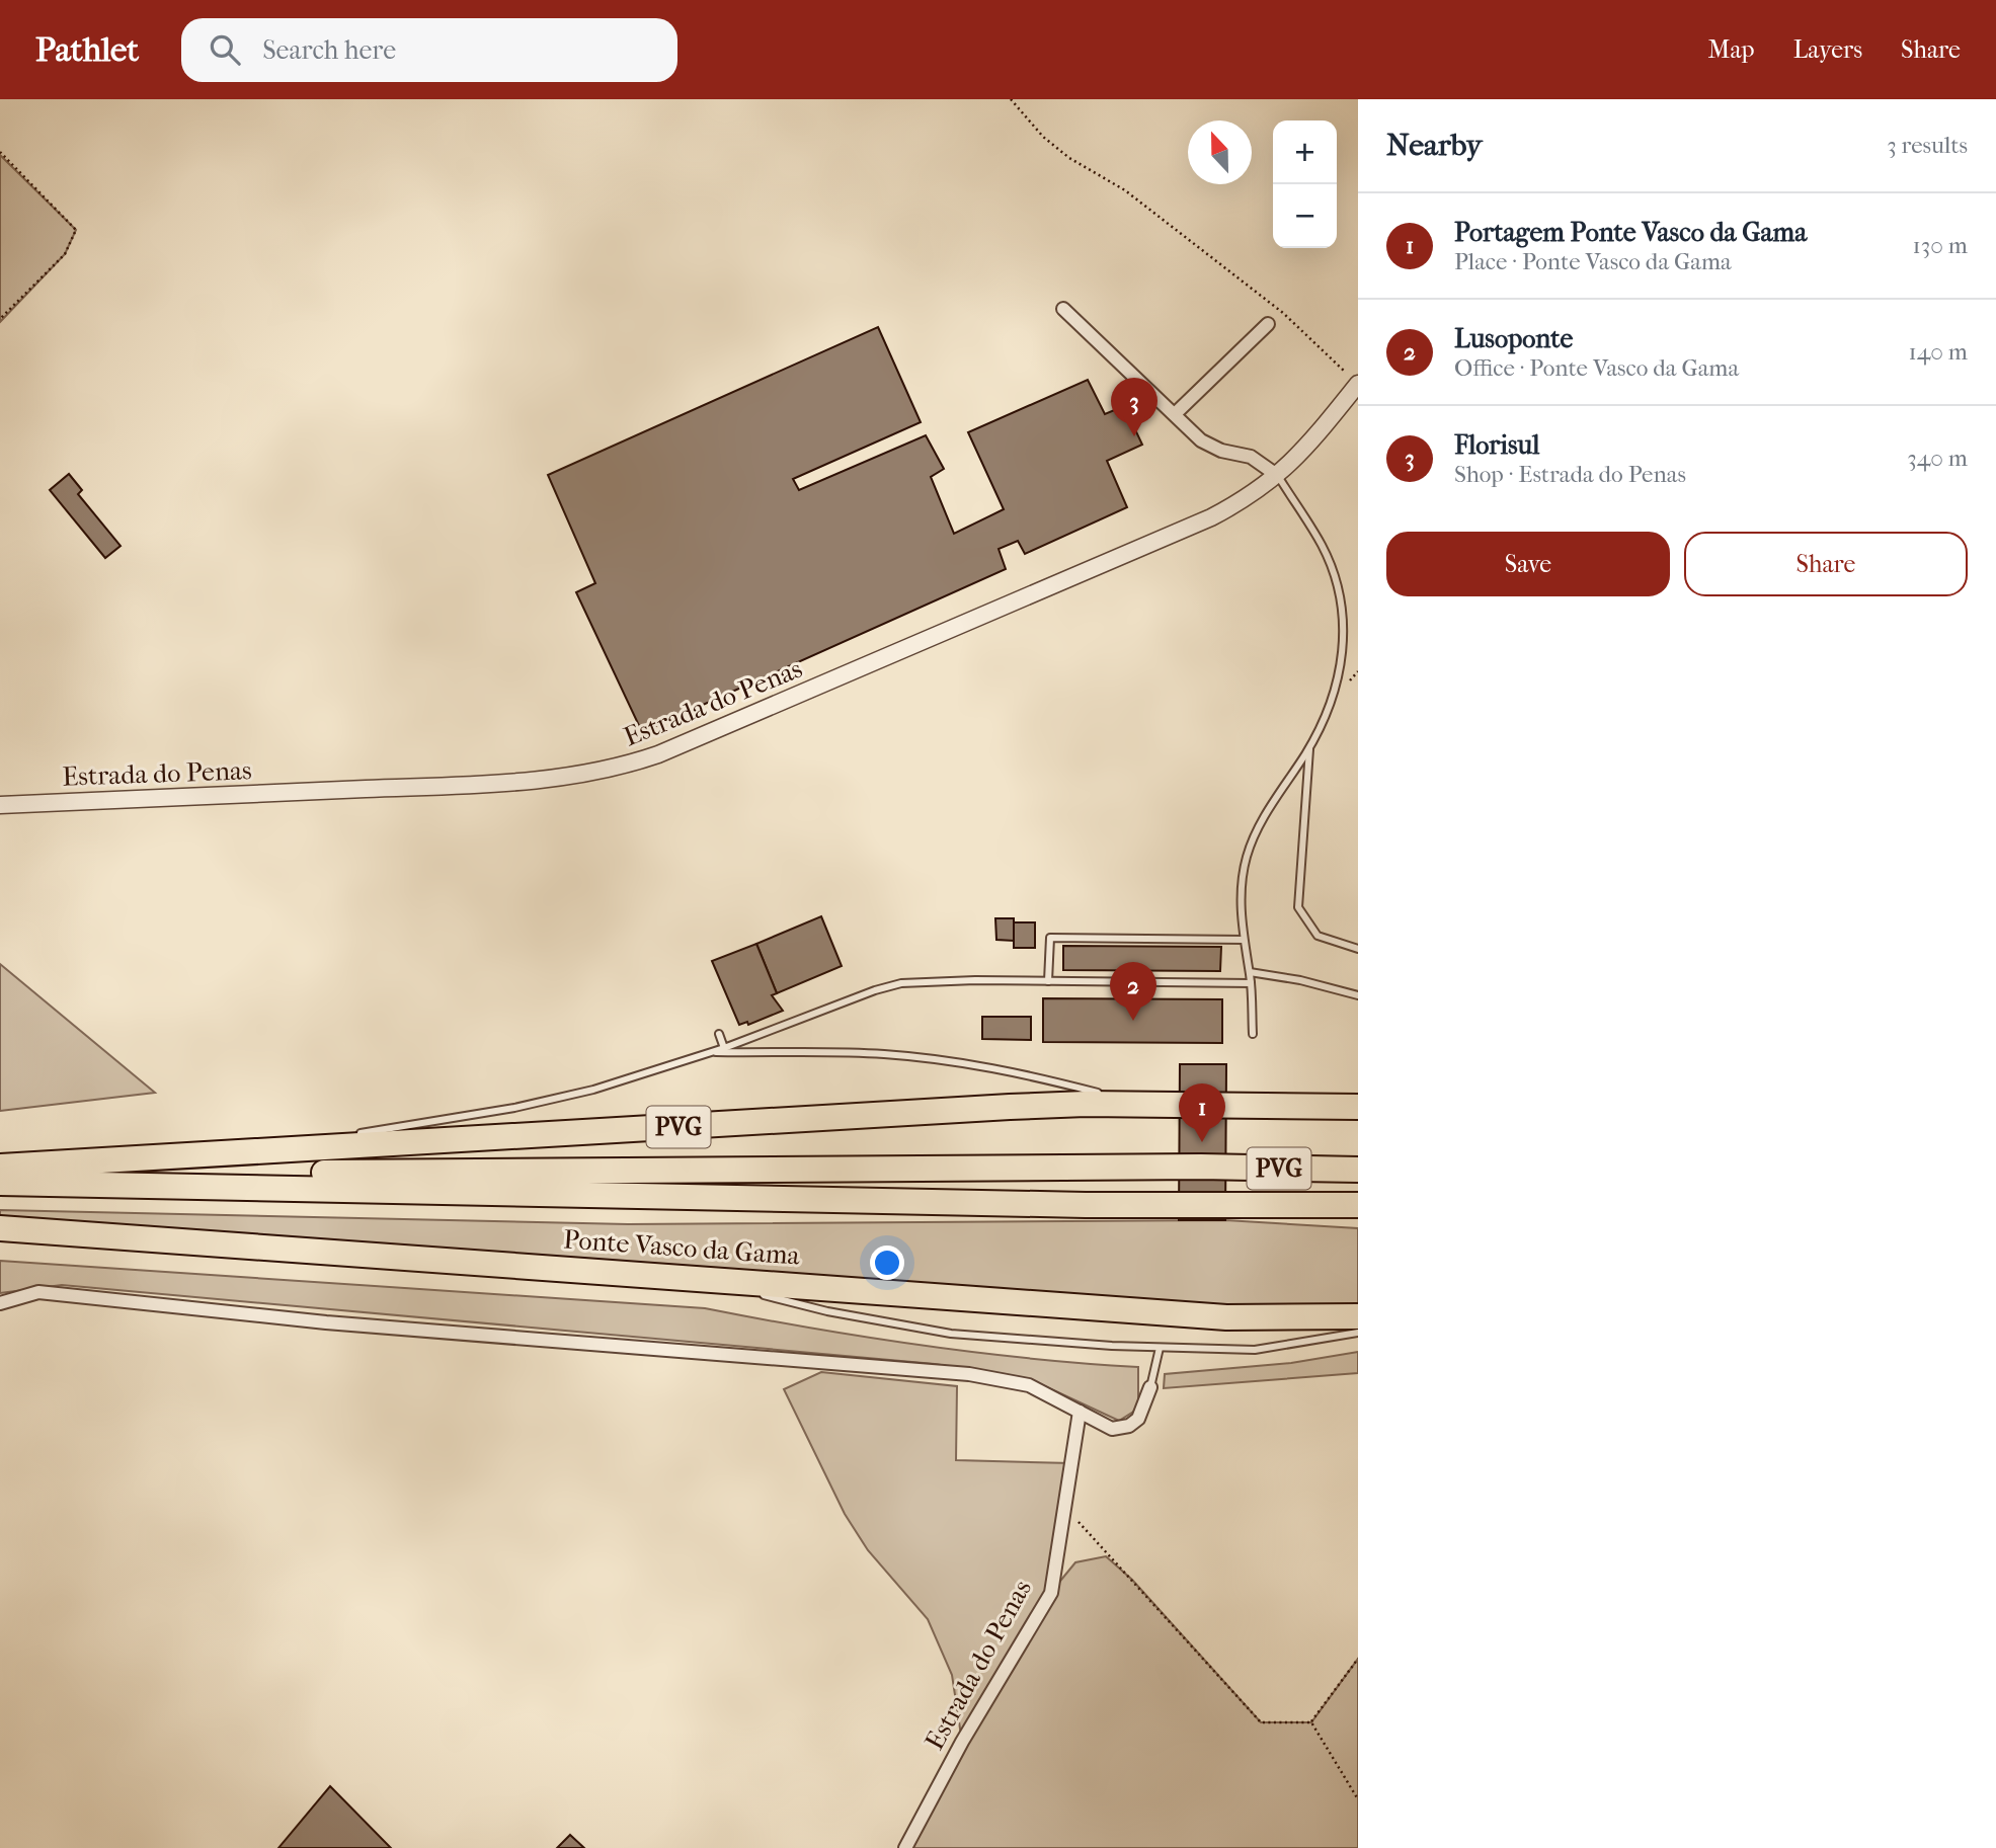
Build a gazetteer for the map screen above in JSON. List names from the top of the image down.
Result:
{
  "streets": {
    "highway": ["PVG", "Ponte Vasco da Gama"],
    "street": ["Estrada do Penas"]
  },
  "north": "top",
  "page": {
    "header": "Pathlet",
    "search": "Search here",
    "nav": ["Map", "Layers", "Share"],
    "heading": ["Nearby", "3 results"],
    "map_buttons": ["+", "−"],
    "list": [
      {
        "mark": "1",
        "name": "Portagem Ponte Vasco da Gama",
        "note": "Place · Ponte Vasco da Gama",
        "value": "130 m"
      },
      {
        "mark": "2",
        "name": "Lusoponte",
        "note": "Office · Ponte Vasco da Gama",
        "value": "140 m"
      },
      {
        "mark": "3",
        "name": "Florisul",
        "note": "Shop · Estrada do Penas",
        "value": "340 m"
      }
    ],
    "pins": ["3", "2", "1"],
    "buttons": ["Save", "Share"]
  }
}
